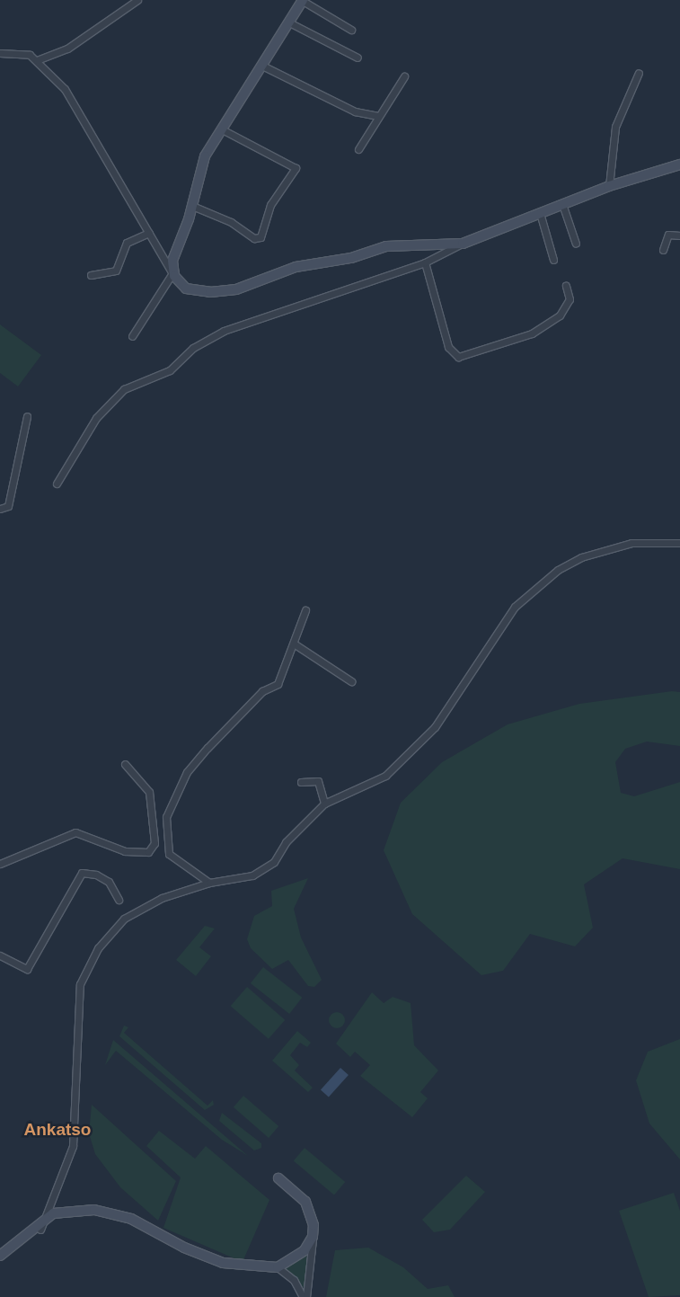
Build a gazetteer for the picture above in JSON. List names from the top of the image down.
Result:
{
  "districts": ["Ankatso"]
}
